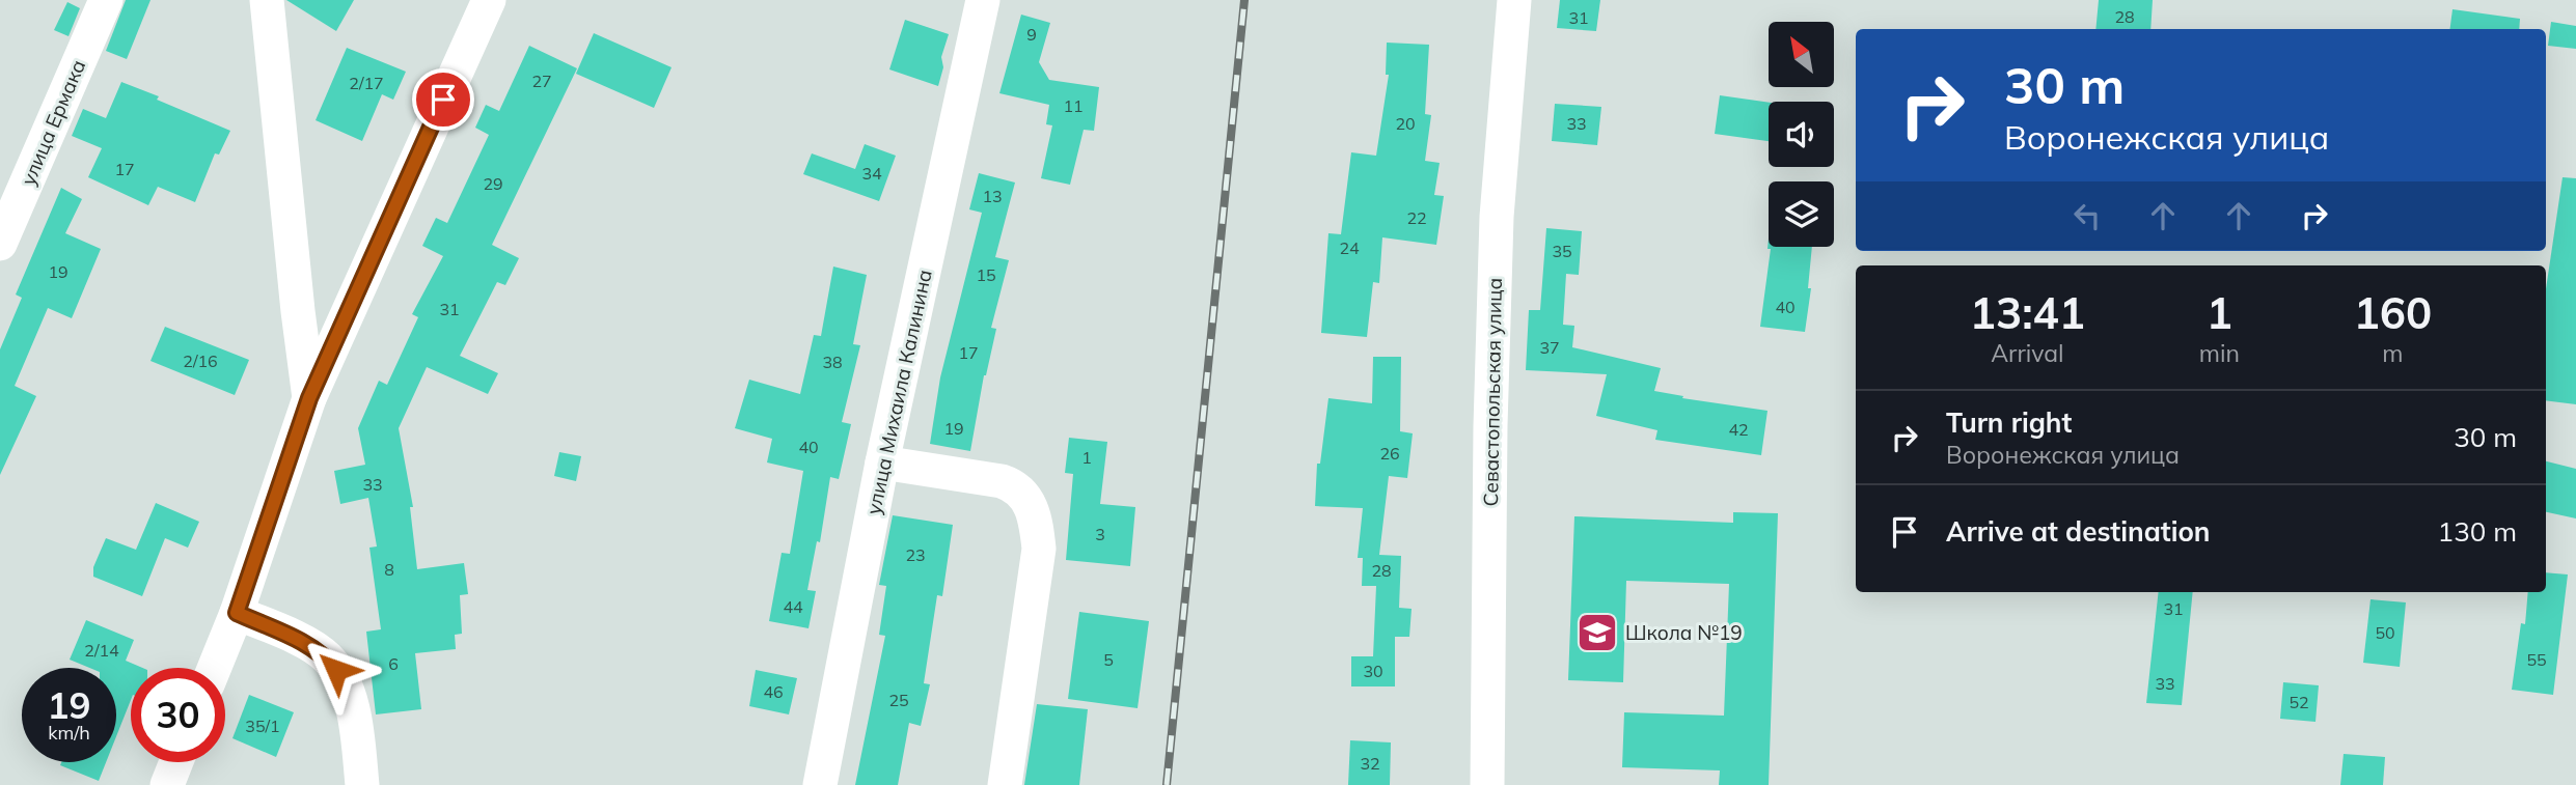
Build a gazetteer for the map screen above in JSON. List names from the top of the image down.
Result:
{
  "streets": {
    "street": ["улица Ермака", "улица Михаила Калинина", "Севастопольская улица"]
  },
  "places": {
    "school or university": ["Школа №19"]
  },
  "house_numbers": [
    "28",
    "31",
    "9",
    "27",
    "2/17",
    "11",
    "20",
    "33",
    "17",
    "34",
    "29",
    "13",
    "22",
    "24",
    "35",
    "19",
    "15",
    "40",
    "31",
    "37",
    "17",
    "2/16",
    "38",
    "19",
    "42",
    "40",
    "26",
    "1",
    "33",
    "3",
    "23",
    "8",
    "28",
    "44",
    "31",
    "50",
    "2/14",
    "5",
    "55",
    "6",
    "30",
    "33",
    "46",
    "25",
    "52",
    "35/1",
    "32"
  ],
  "north": "top left",
  "page": {
    "turn": ["30 m", "Воронежская улица"],
    "eta": [
      "13:41",
      "Arrival",
      "1",
      "min",
      "160",
      "m"
    ],
    "list": [
      {
        "name": "Turn right",
        "note": "Воронежская улица",
        "value": "30 m"
      },
      {
        "name": "Arrive at destination",
        "value": "130 m"
      }
    ],
    "speed": "19 km/h",
    "limit": "30"
  }
}
